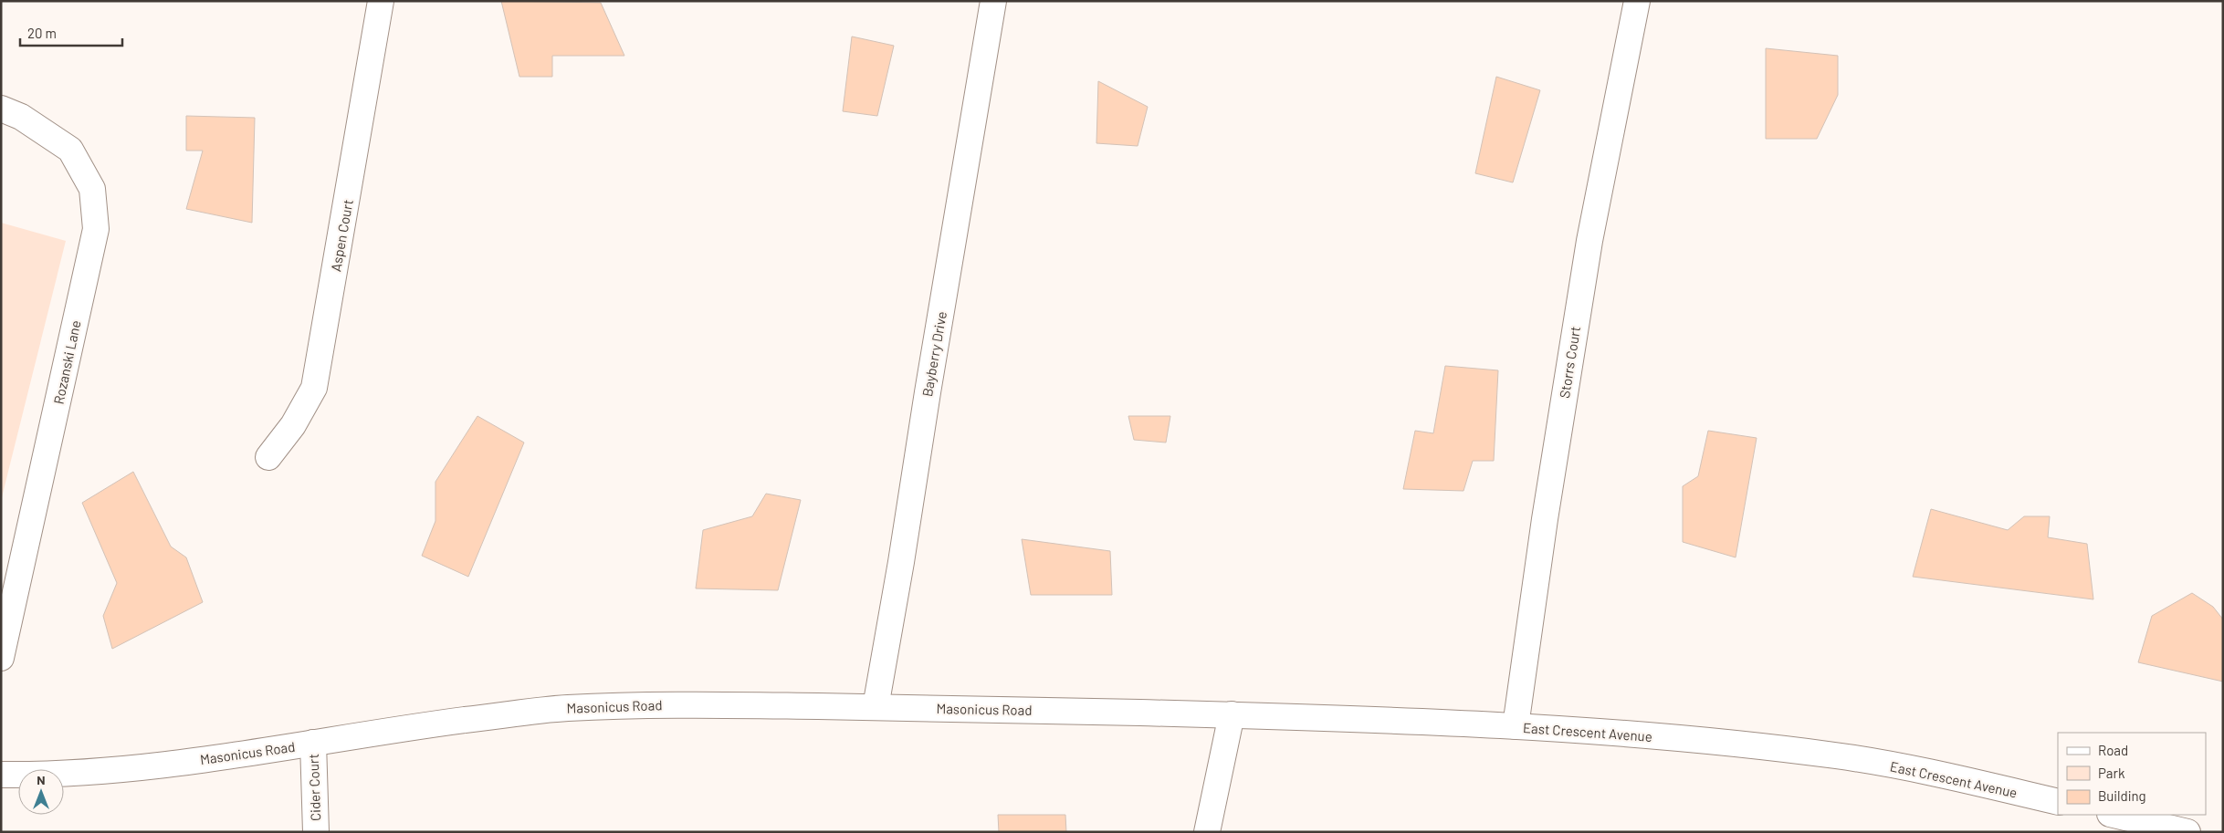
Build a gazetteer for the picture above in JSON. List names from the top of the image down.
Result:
{
  "streets": {
    "street": [
      "Aspen Court",
      "Bayberry Drive",
      "Rozanski Lane",
      "Storrs Court",
      "Masonicus Road",
      "East Crescent Avenue",
      "Cider Court"
    ]
  },
  "crossings": [
    ["Bayberry Drive", "Masonicus Road"],
    ["Storrs Court", "East Crescent Avenue"],
    ["Masonicus Road", "East Crescent Avenue"],
    ["Masonicus Road", "Cider Court"]
  ],
  "legend": ["Road", "Park", "Building"],
  "scale_bar": "20 m",
  "north": "top"
}
